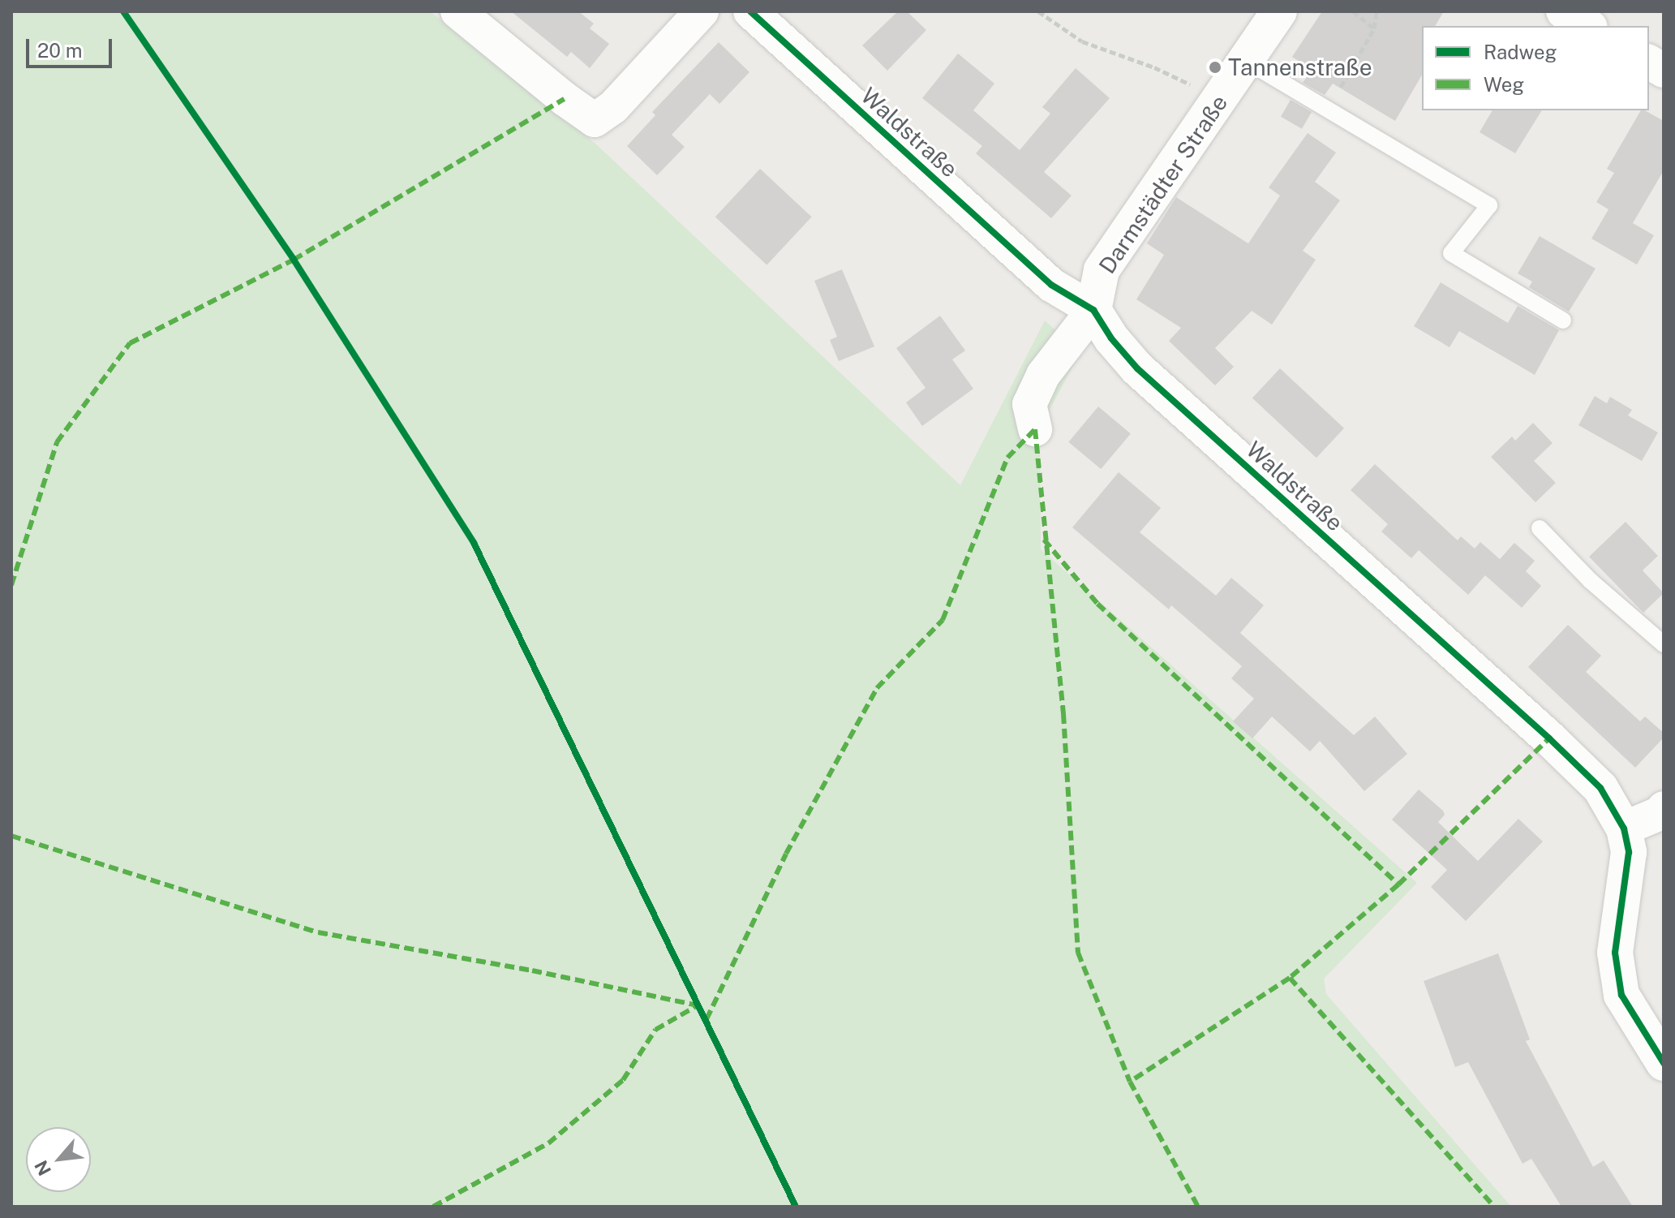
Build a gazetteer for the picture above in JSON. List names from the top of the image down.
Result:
{
  "streets": {
    "street": ["Waldstraße", "Darmstädter Straße"]
  },
  "crossings": [
    ["Waldstraße", "Darmstädter Straße"]
  ],
  "places": ["Tannenstraße"],
  "legend": ["Radweg", "Weg"],
  "scale_bar": "20 m",
  "north": "bottom left"
}
